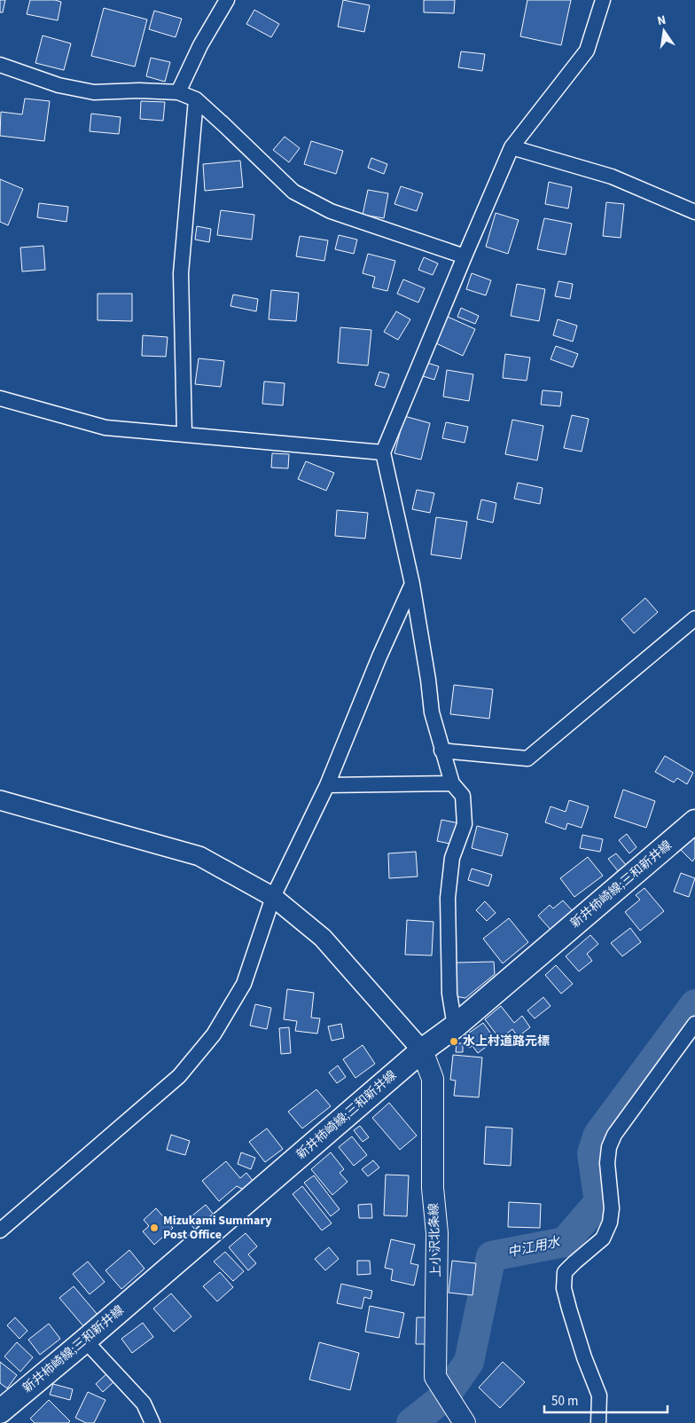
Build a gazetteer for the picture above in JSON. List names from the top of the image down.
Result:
{
  "streets": {
    "main road": ["新井柿崎線;三和新井線", "上小沢北条線"]
  },
  "crossings": [
    ["新井柿崎線;三和新井線", "上小沢北条線"]
  ],
  "water": ["中江用水"],
  "places": ["水上村道路元標", "Mizukami Summary Post Office"],
  "scale_bar": "50 m",
  "north": "top"
}
